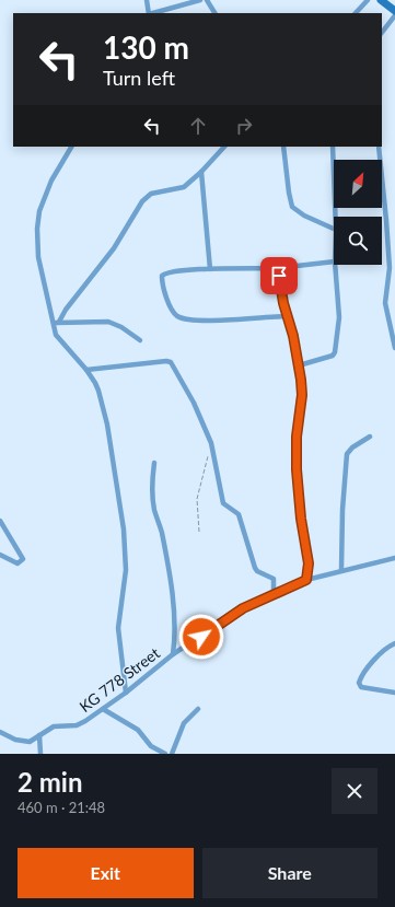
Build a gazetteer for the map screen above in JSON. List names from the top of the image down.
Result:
{
  "streets": {
    "street": ["KG 778 Street"]
  },
  "north": "top right",
  "page": {
    "turn": ["130 m", "Turn left"],
    "heading": ["2 min", "460 m · 21:48"],
    "buttons": ["Exit", "Share"]
  }
}
